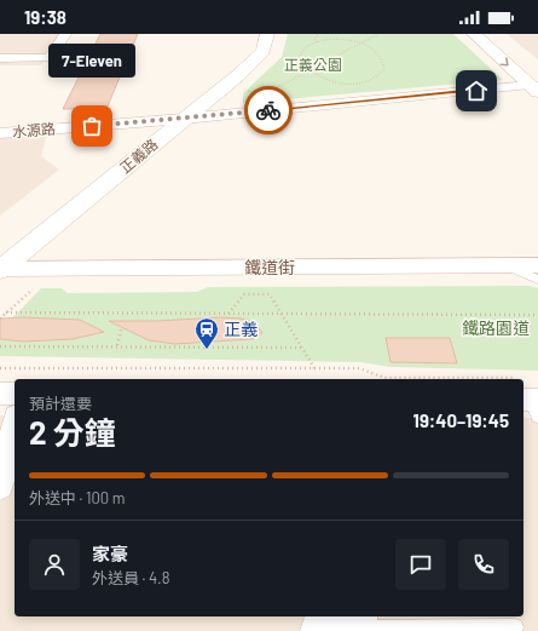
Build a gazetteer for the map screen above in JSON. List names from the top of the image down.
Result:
{
  "streets": {
    "street": ["水源路", "正義路", "鐵道街"]
  },
  "crossings": [
    ["水源路", "正義路"],
    ["正義路", "鐵道街"]
  ],
  "parks": ["正義公園", "鐵路園道"],
  "places": {
    "other": ["7-Eleven"],
    "station": ["正義"]
  },
  "page": {
    "status": "19:38",
    "bubble": "7-Eleven",
    "heading": ["2 分鐘", "預計還要", "19:40–19:45"],
    "panel": ["家豪", "外送員 · 4.8"],
    "bar": "外送中 · 100 m"
  }
}
